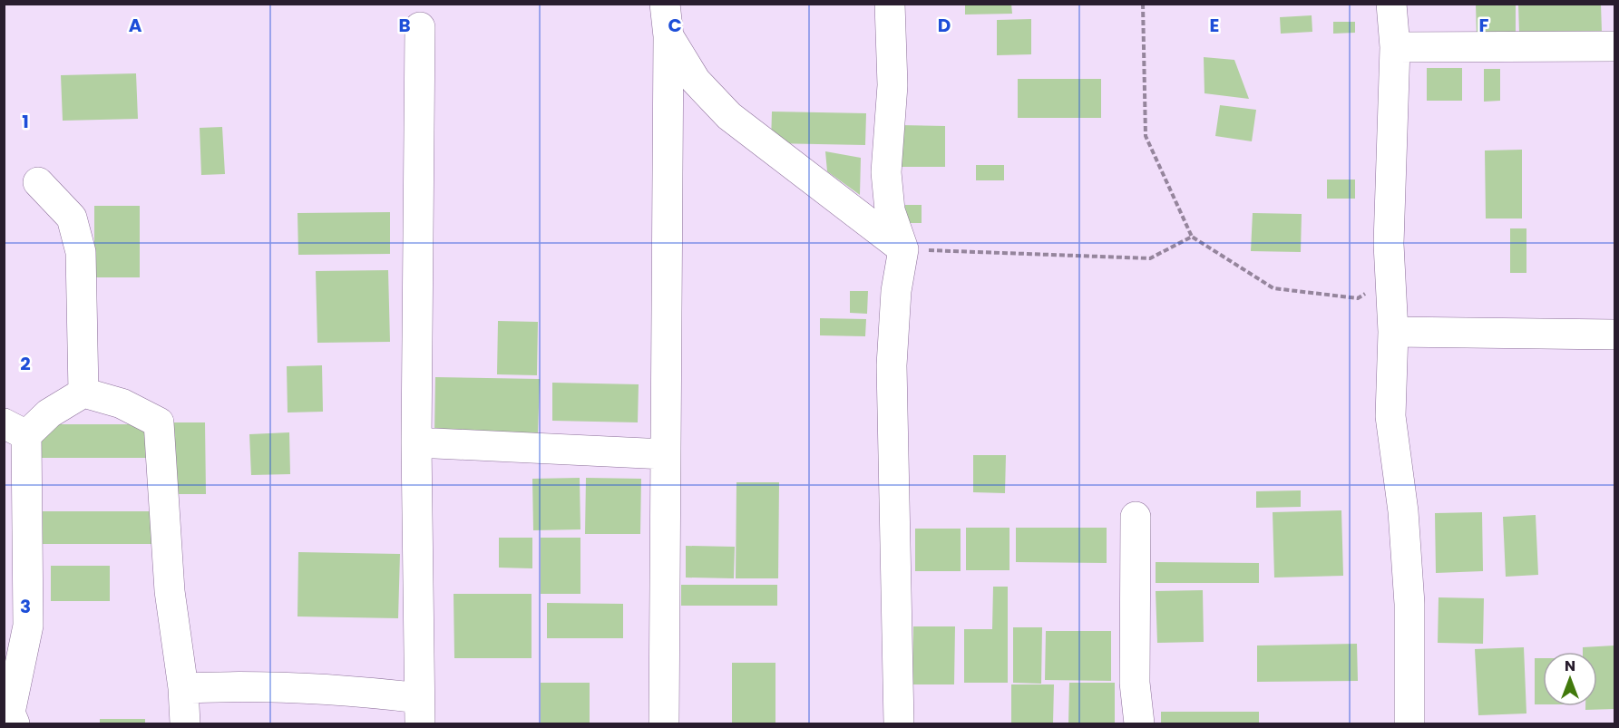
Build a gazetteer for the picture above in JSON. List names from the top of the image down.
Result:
{
  "north": "top",
  "grid": {
    "columns": [
      "A",
      "B",
      "C",
      "D",
      "E",
      "F"
    ],
    "rows": ["1", "2", "3"]
  }
}
